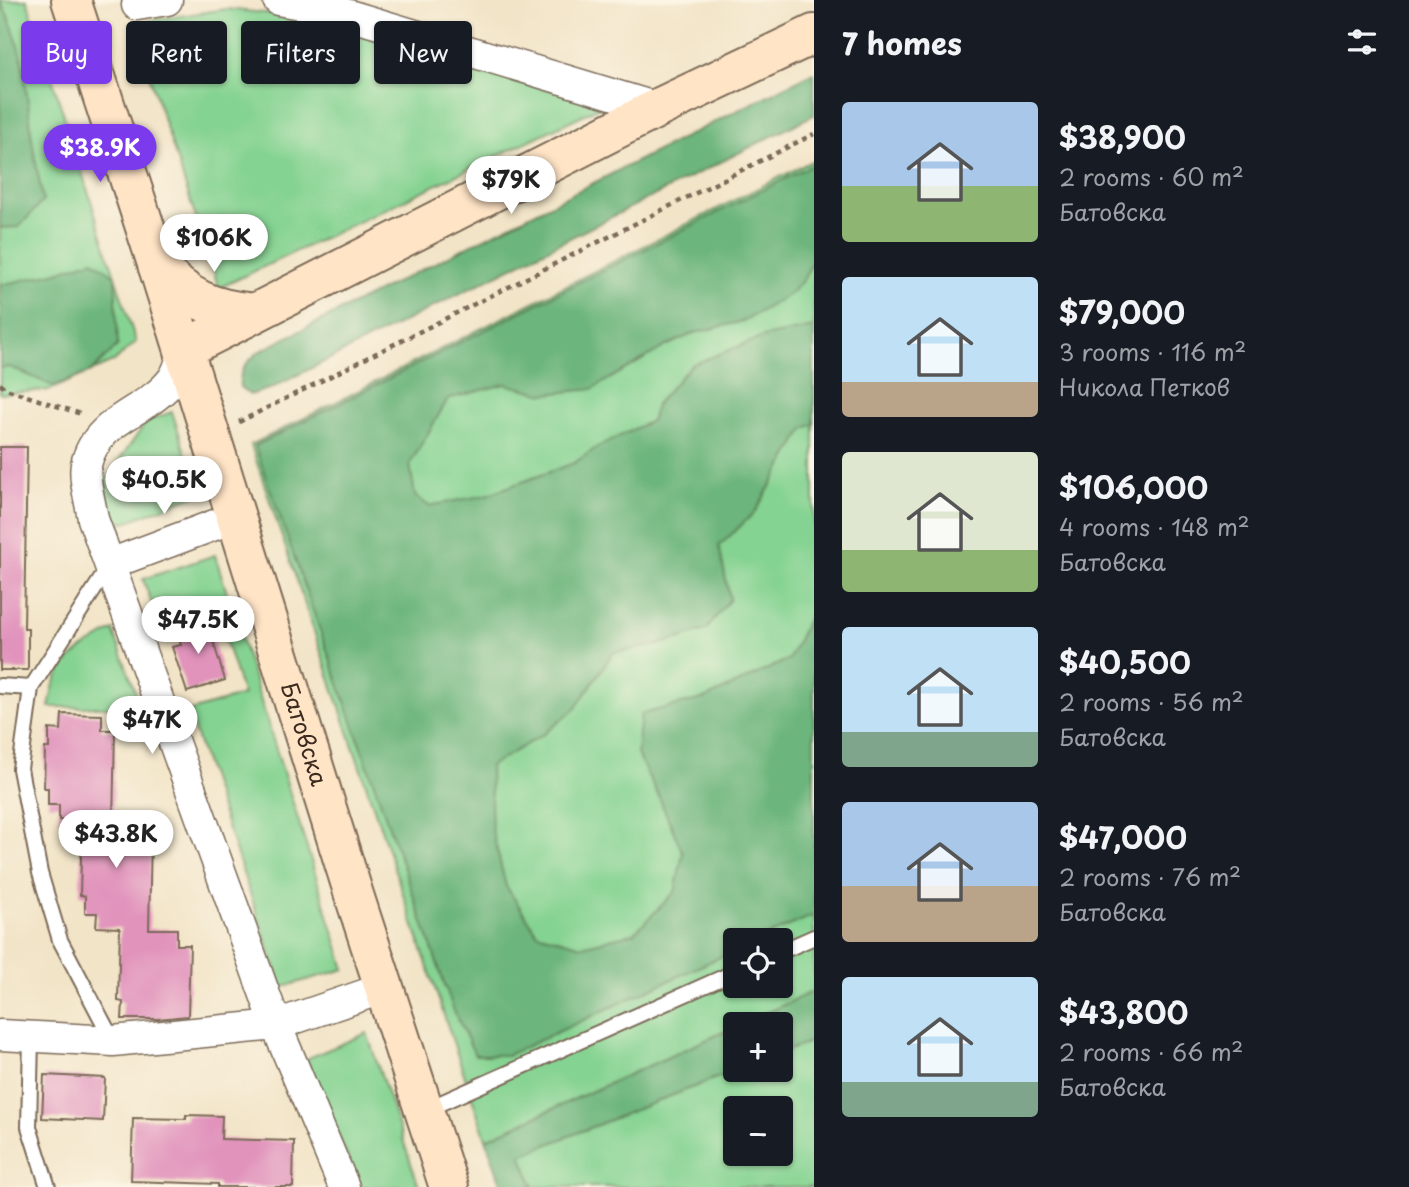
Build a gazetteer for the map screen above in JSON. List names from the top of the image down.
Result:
{
  "streets": {
    "street": ["Батовска"]
  },
  "page": {
    "heading": "7 homes",
    "chip": [
      "Buy",
      "Rent",
      "Filters",
      "New"
    ],
    "list": [
      {
        "name": "$38,900",
        "note": "2 rooms · 60 m² · Батовска"
      },
      {
        "name": "$79,000",
        "note": "3 rooms · 116 m² · Никола Петков"
      },
      {
        "name": "$106,000",
        "note": "4 rooms · 148 m² · Батовска"
      },
      {
        "name": "$40,500",
        "note": "2 rooms · 56 m² · Батовска"
      },
      {
        "name": "$47,000",
        "note": "2 rooms · 76 m² · Батовска"
      },
      {
        "name": "$43,800",
        "note": "2 rooms · 66 m² · Батовска"
      }
    ],
    "price": [
      "$38.9K",
      "$79K",
      "$106K",
      "$40.5K",
      "$47.5K",
      "$47K",
      "$43.8K"
    ],
    "map_buttons": ["+", "−"]
  }
}
